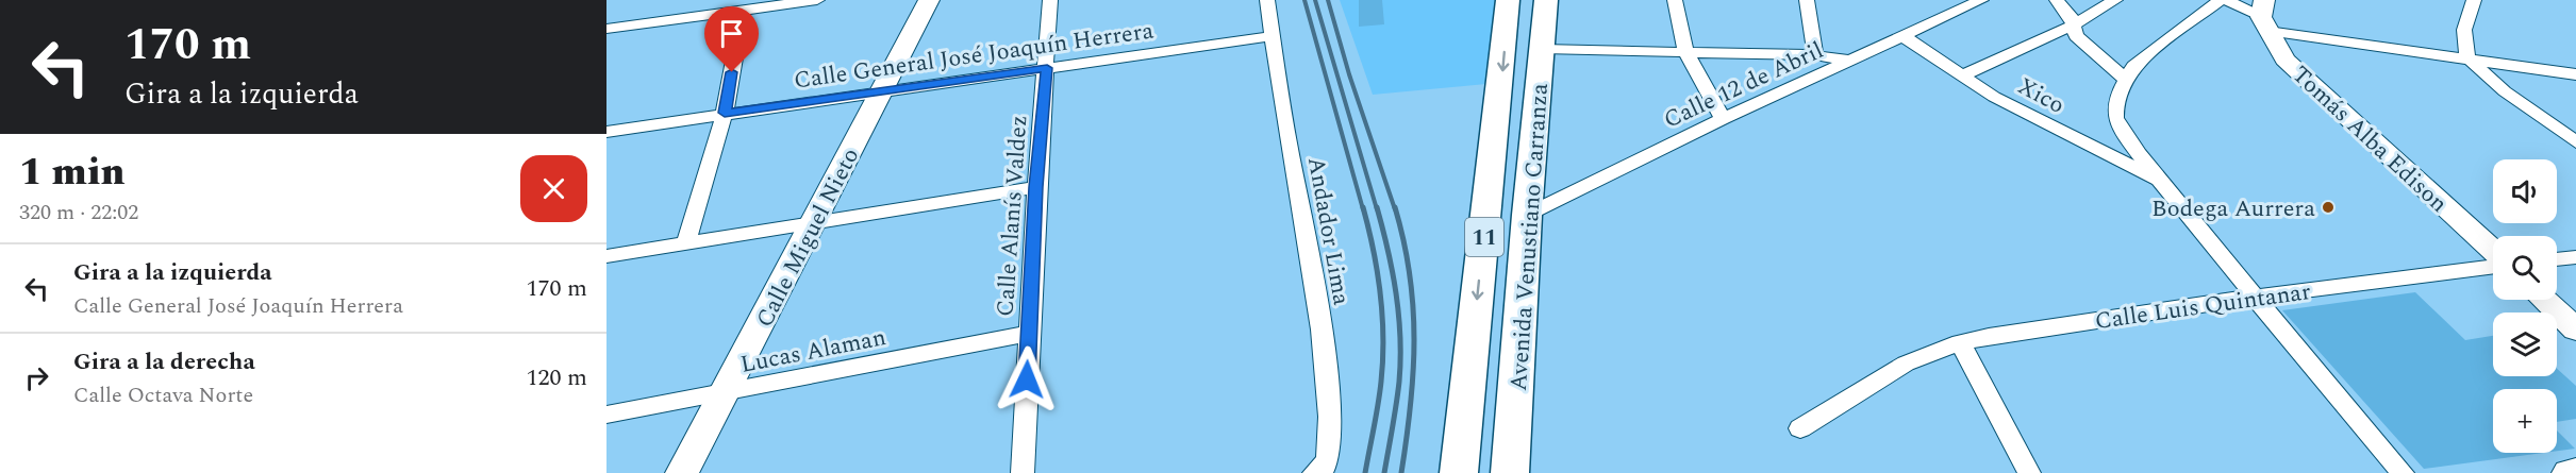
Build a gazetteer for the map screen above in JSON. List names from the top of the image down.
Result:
{
  "streets": {
    "main road": ["11", "Avenida Venustiano Carranza"],
    "street": [
      "Calle General José Joaquín Herrera",
      "Calle 12 de Abril",
      "Xico",
      "Tomás Alba Edison",
      "Calle Alanís Valdez",
      "Andador Lima",
      "Calle Miguel Nieto",
      "Calle Luis Quintanar",
      "Lucas Alaman"
    ]
  },
  "crossings": [
    ["Calle General José Joaquín Herrera", "Calle Alanís Valdez"],
    ["Calle General José Joaquín Herrera", "Andador Lima"],
    ["Calle General José Joaquín Herrera", "Calle Miguel Nieto"],
    ["Calle 12 de Abril", "Xico"],
    ["Calle 12 de Abril", "Avenida Venustiano Carranza"],
    ["Calle Alanís Valdez", "Lucas Alaman"],
    ["Calle Miguel Nieto", "Lucas Alaman"]
  ],
  "places": ["Bodega Aurrera"],
  "page": {
    "turn": ["170 m", "Gira a la izquierda"],
    "heading": ["1 min", "320 m · 22:02"],
    "map_buttons": "+",
    "list": [
      {
        "name": "Gira a la izquierda",
        "note": "Calle General José Joaquín Herrera",
        "value": "170 m"
      },
      {
        "name": "Gira a la derecha",
        "note": "Calle Octava Norte",
        "value": "120 m"
      }
    ]
  }
}
